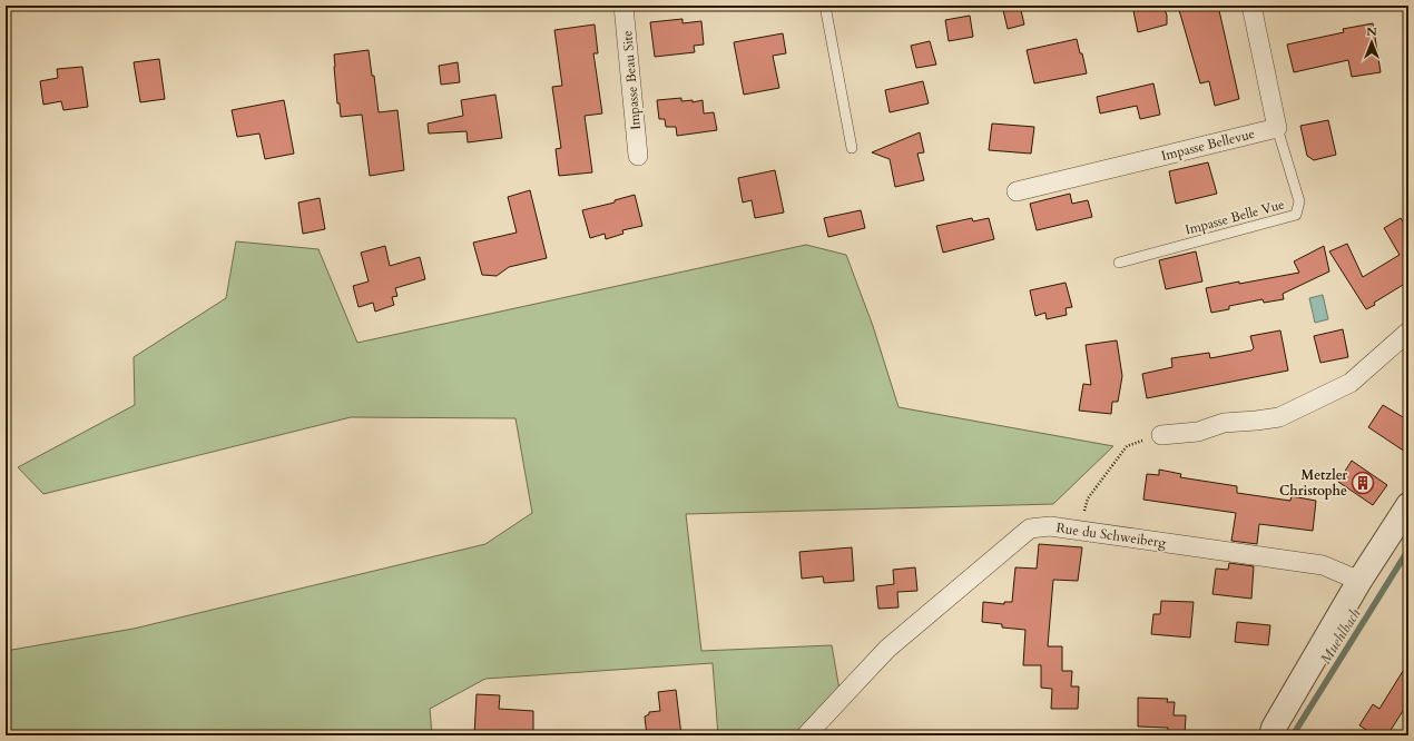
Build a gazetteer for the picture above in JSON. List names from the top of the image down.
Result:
{
  "streets": {
    "street": ["Impasse Beau Site", "Impasse Bellevue", "Rue du Schweiberg"],
    "lane": ["Impasse Belle Vue"]
  },
  "crossings": [
    ["Impasse Bellevue", "Impasse Belle Vue"]
  ],
  "water": ["Muehlbach"],
  "places": {
    "building": ["Metzler Christophe"]
  },
  "north": "top"
}
